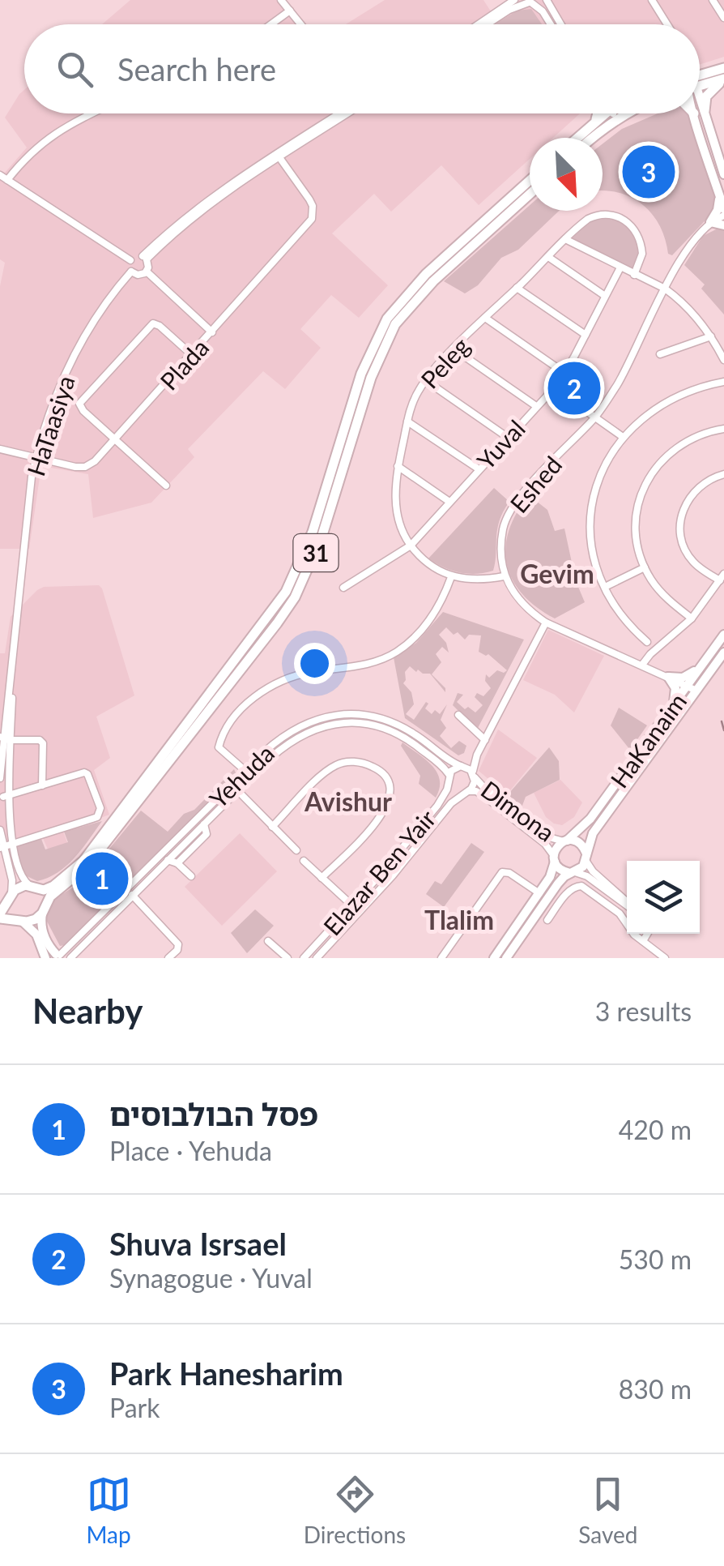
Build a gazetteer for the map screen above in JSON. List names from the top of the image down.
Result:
{
  "streets": {
    "highway": ["31"],
    "main road": ["HaKanaim"],
    "street": [
      "Peleg",
      "Plada",
      "HaTaasiya",
      "Yuval",
      "Eshed",
      "Yehuda",
      "Dimona",
      "Elazar Ben Yair"
    ]
  },
  "crossings": [
    ["Peleg", "Yuval"],
    ["Plada", "HaTaasiya"],
    ["HaTaasiya", "31"],
    ["HaKanaim", "Dimona"],
    ["Yehuda", "Dimona"],
    ["Yehuda", "Elazar Ben Yair"],
    ["Dimona", "Elazar Ben Yair"]
  ],
  "districts": ["Gevim", "Avishur", "Tlalim"],
  "north": "bottom right",
  "page": {
    "search": "Search here",
    "pins": ["3", "2", "1"],
    "heading": ["Nearby", "3 results"],
    "list": [
      {
        "mark": "1",
        "name": "פסל הבולבוסים",
        "note": "Place · Yehuda",
        "value": "420 m"
      },
      {
        "mark": "2",
        "name": "Shuva Isrsael",
        "note": "Synagogue · Yuval",
        "value": "530 m"
      },
      {
        "mark": "3",
        "name": "Park Hanesharim",
        "note": "Park",
        "value": "830 m"
      }
    ],
    "nav": ["Map", "Directions", "Saved"]
  }
}
